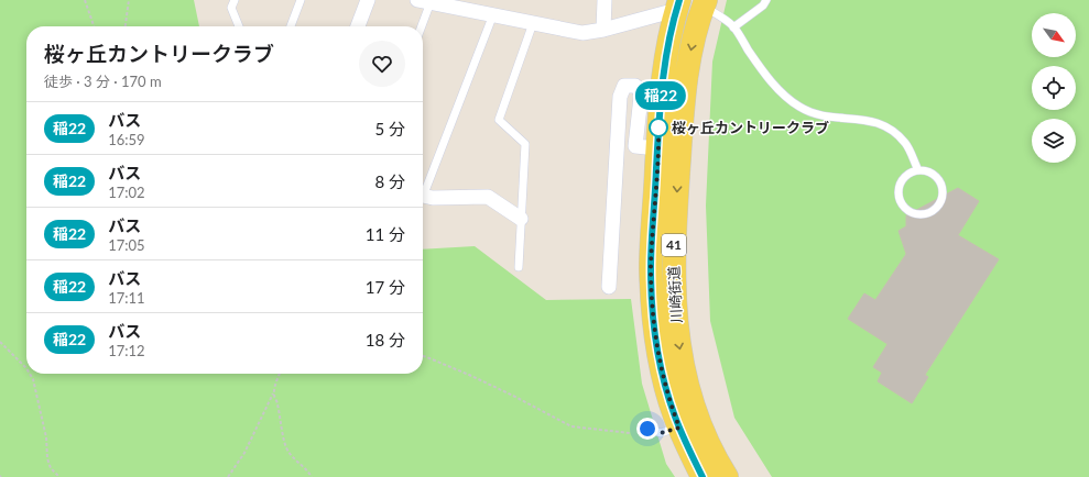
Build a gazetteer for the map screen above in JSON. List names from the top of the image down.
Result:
{
  "streets": {
    "main road": ["41", "川崎街道"]
  },
  "places": ["桜ヶ丘カントリークラブ"],
  "lines": ["bus line 稲22"],
  "north": "bottom right",
  "page": {
    "on_map": "稲22",
    "heading": ["桜ヶ丘カントリークラブ", "徒歩 · 3 分 · 170 m"],
    "list": [
      {
        "mark": "稲22",
        "name": "バス",
        "note": "16:59",
        "value": "5 分"
      },
      {
        "mark": "稲22",
        "name": "バス",
        "note": "17:02",
        "value": "8 分"
      },
      {
        "mark": "稲22",
        "name": "バス",
        "note": "17:05",
        "value": "11 分"
      },
      {
        "mark": "稲22",
        "name": "バス",
        "note": "17:11",
        "value": "17 分"
      },
      {
        "mark": "稲22",
        "name": "バス",
        "note": "17:12",
        "value": "18 分"
      }
    ]
  }
}
